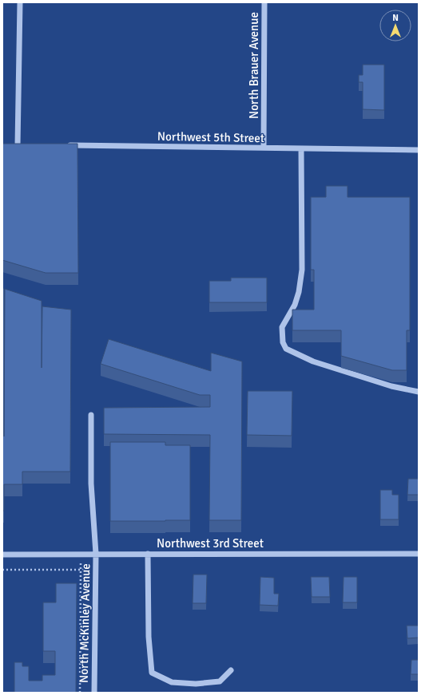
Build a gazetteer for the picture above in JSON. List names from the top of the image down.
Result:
{
  "streets": {
    "street": [
      "North Brauer Avenue",
      "Northwest 5th Street",
      "Northwest 3rd Street",
      "North McKinley Avenue"
    ]
  },
  "crossings": [
    ["North Brauer Avenue", "Northwest 5th Street"],
    ["Northwest 3rd Street", "North McKinley Avenue"]
  ],
  "north": "top"
}
